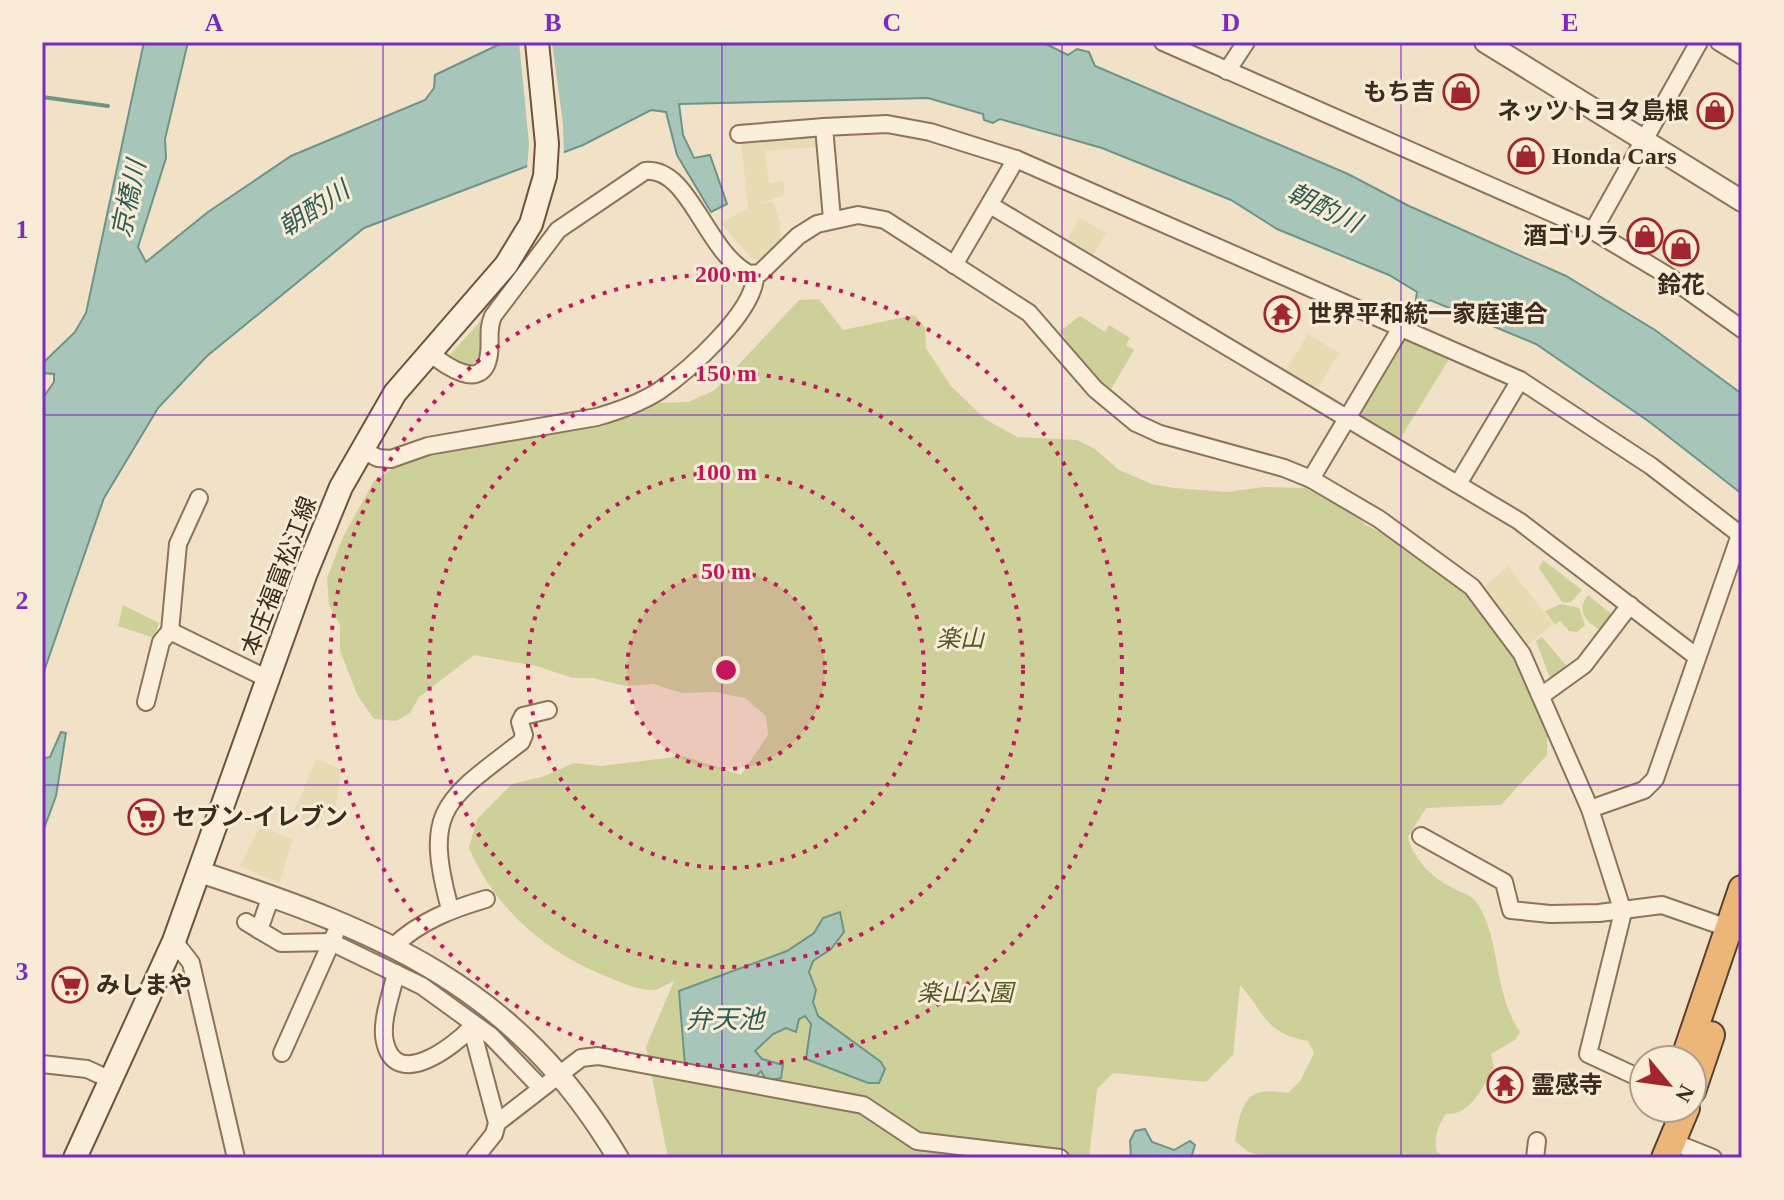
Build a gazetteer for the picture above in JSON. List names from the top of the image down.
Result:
{
  "streets": {
    "main road": ["本庄福富松江線"]
  },
  "water": ["京橋川", "朝酌川", "弁天池"],
  "parks": ["楽山", "楽山公園"],
  "places": {
    "shop": [
      "もち吉",
      "ネッツトヨタ島根",
      "Honda Cars",
      "酒ゴリラ",
      "鈴花"
    ],
    "temple": ["世界平和統一家庭連合", "霊感寺"],
    "supermarket": ["セブン-イレブン", "みしまや"]
  },
  "north": "bottom right",
  "grid": {
    "columns": [
      "A",
      "B",
      "C",
      "D",
      "E"
    ],
    "rows": ["1", "2", "3"]
  },
  "rings": [
    "200 m",
    "150 m",
    "100 m",
    "50 m"
  ]
}
